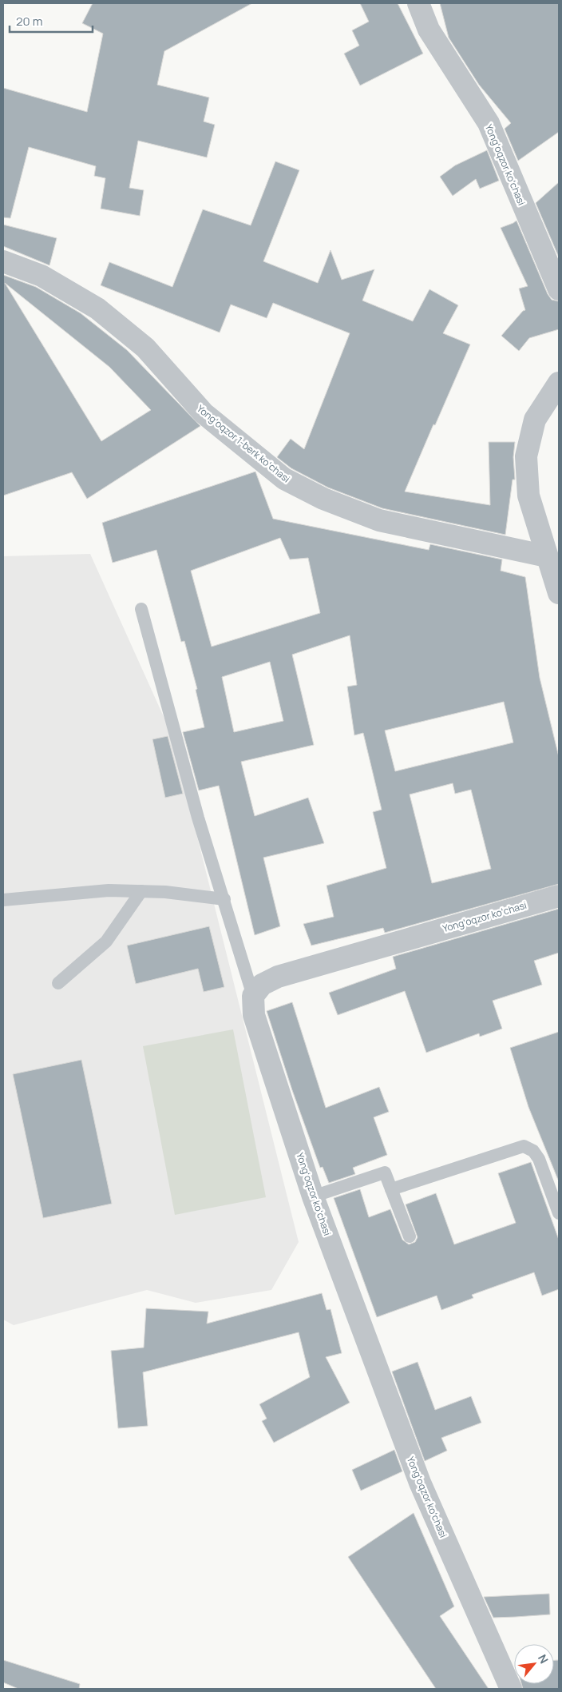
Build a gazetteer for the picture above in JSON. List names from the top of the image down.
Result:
{
  "streets": {
    "street": ["Yongʻoqzor koʻchasi", "Yongʻoqzor 1-berk koʻchasi"]
  },
  "scale_bar": "20 m",
  "north": "top right"
}
